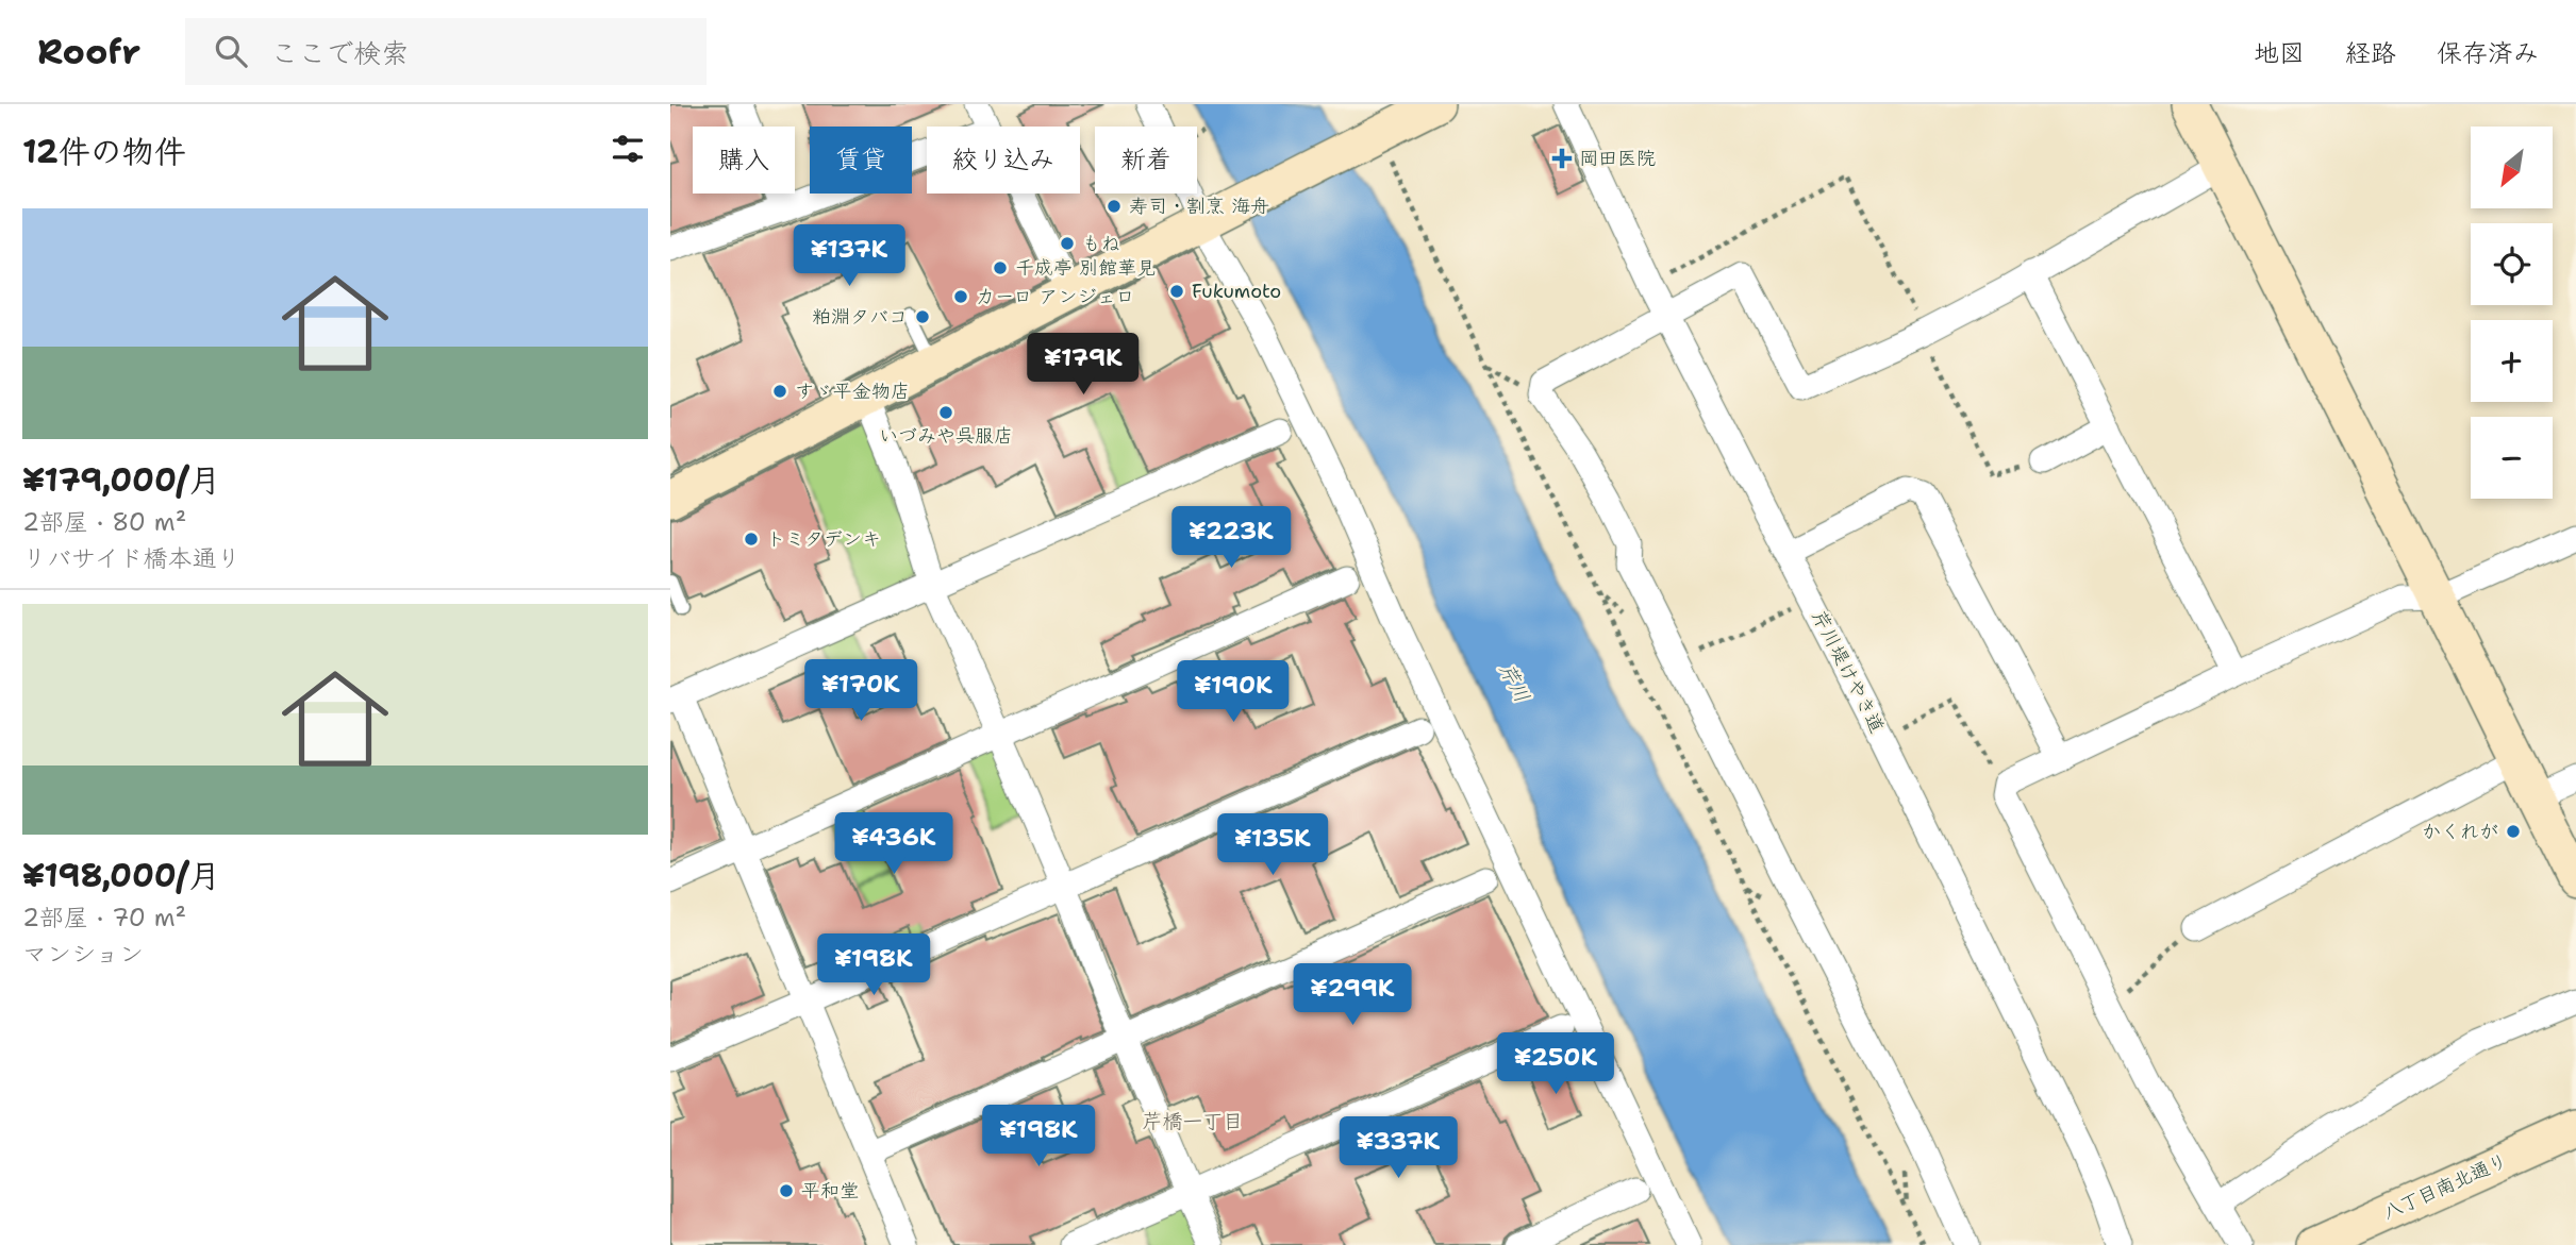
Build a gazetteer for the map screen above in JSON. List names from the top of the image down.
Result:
{
  "streets": {
    "street": ["芹川堤けやき道", "八丁目南北通り"]
  },
  "districts": ["芹橋一丁目"],
  "water": ["芹川"],
  "places": {
    "health": ["岡田医院"],
    "other": [
      "寿司・割烹 海舟",
      "もね",
      "千成亭 別館華見",
      "Fukumoto",
      "カーロ アンジェロ",
      "粕淵タバコ",
      "すゞ平金物店",
      "いづみや呉服店",
      "トミタデンキ",
      "かくれが",
      "平和堂"
    ]
  },
  "north": "bottom left",
  "page": {
    "header": "Roofr",
    "search": "ここで検索",
    "nav": ["地図", "経路", "保存済み"],
    "heading": "12件の物件",
    "map_buttons": ["+", "−"],
    "chip": [
      "購入",
      "賃貸",
      "絞り込み",
      "新着"
    ],
    "list": [
      {
        "name": "¥179,000/月",
        "note": "2部屋 · 80 m² · リバサイド橋本通り"
      },
      {
        "name": "¥198,000/月",
        "note": "2部屋 · 70 m² · マンション"
      }
    ],
    "price": [
      "¥137K",
      "¥179K",
      "¥223K",
      "¥170K",
      "¥190K",
      "¥436K",
      "¥135K",
      "¥198K",
      "¥299K",
      "¥250K",
      "¥198K",
      "¥337K"
    ]
  }
}
